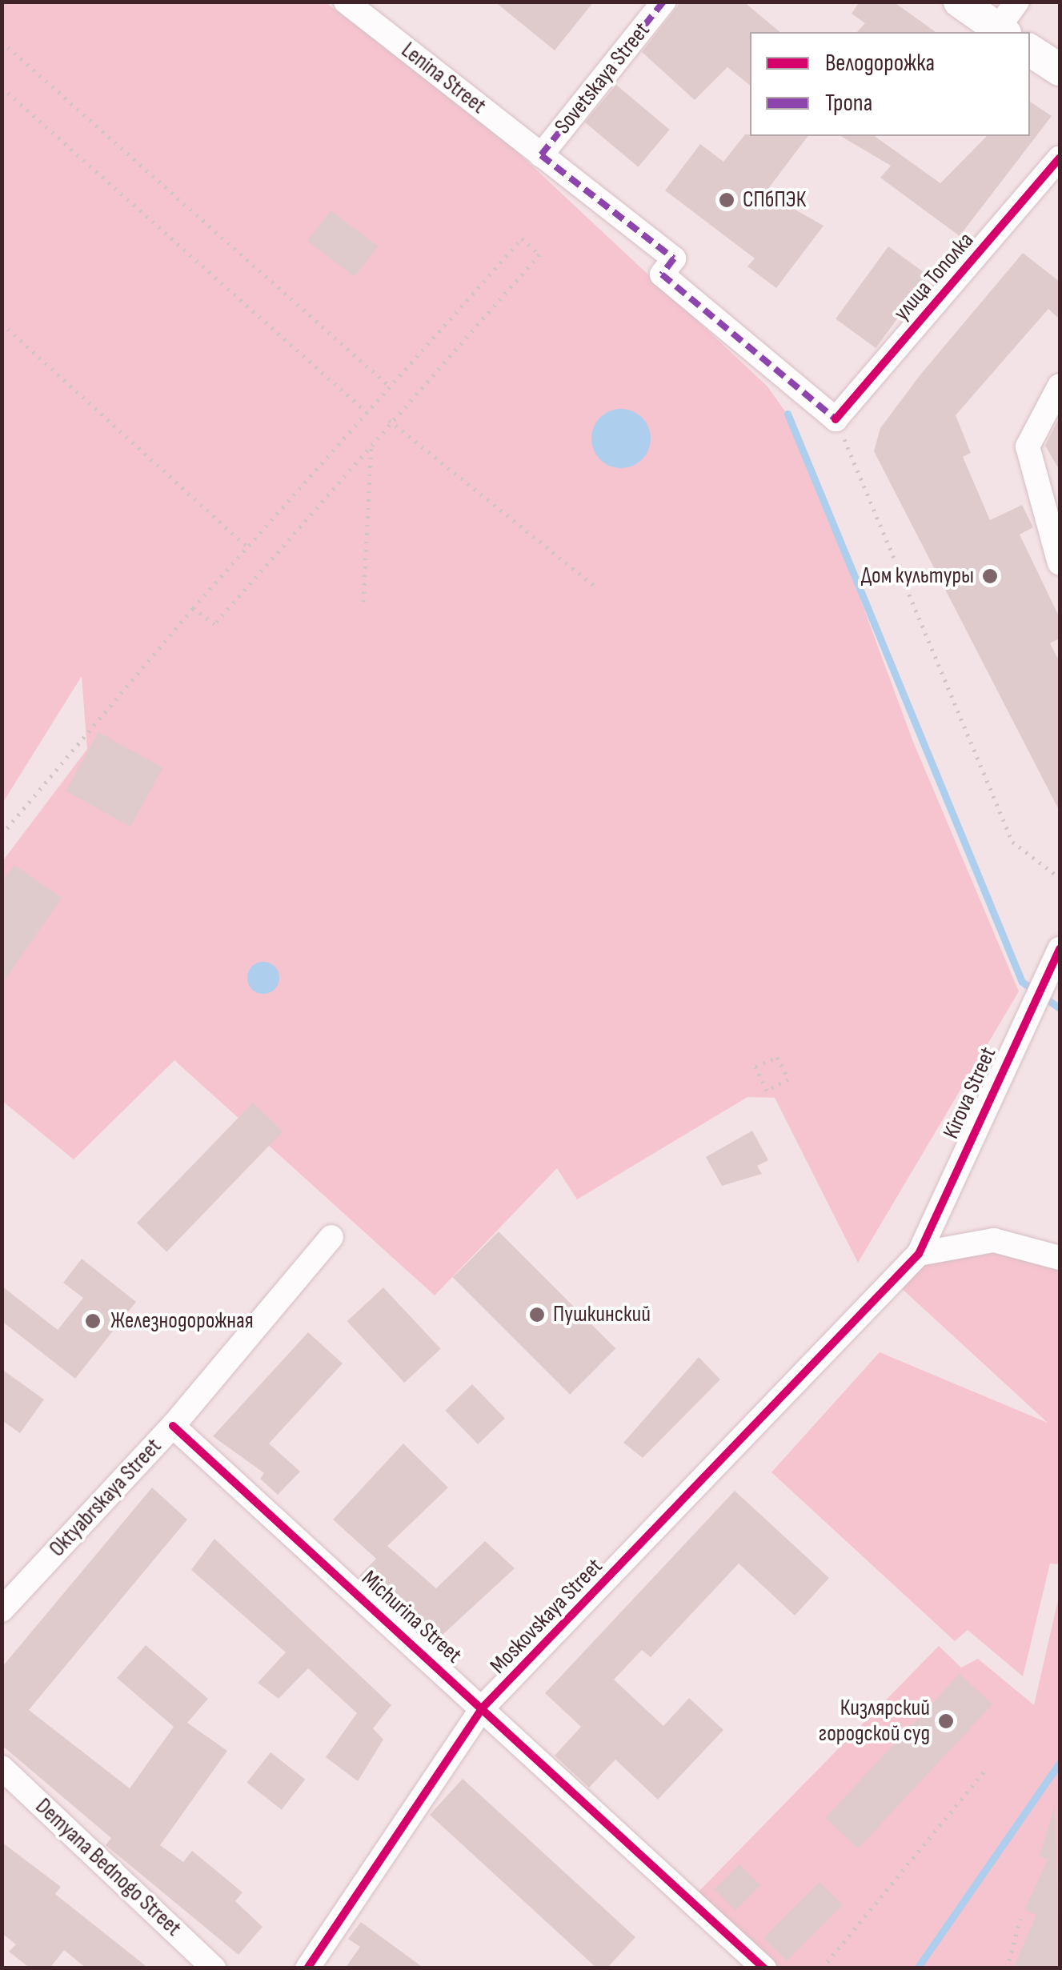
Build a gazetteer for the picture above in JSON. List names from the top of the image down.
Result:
{
  "streets": {
    "street": [
      "Lenina Street",
      "Sovetskaya Street",
      "улица Тополка",
      "Kirova Street",
      "Oktyabrskaya Street",
      "Moskovskaya Street",
      "Michurina Street",
      "Demyana Bednogo Street"
    ]
  },
  "crossings": [
    ["Lenina Street", "Sovetskaya Street"],
    ["Lenina Street", "улица Тополка"],
    ["Kirova Street", "Moskovskaya Street"],
    ["Oktyabrskaya Street", "Michurina Street"],
    ["Moskovskaya Street", "Michurina Street"]
  ],
  "places": [
    "СПбПЭК",
    "Дом культуры",
    "Пушкинский",
    "Железнодорожная",
    "Кизлярский городской суд"
  ],
  "legend": ["Велодорожка", "Тропа"]
}
